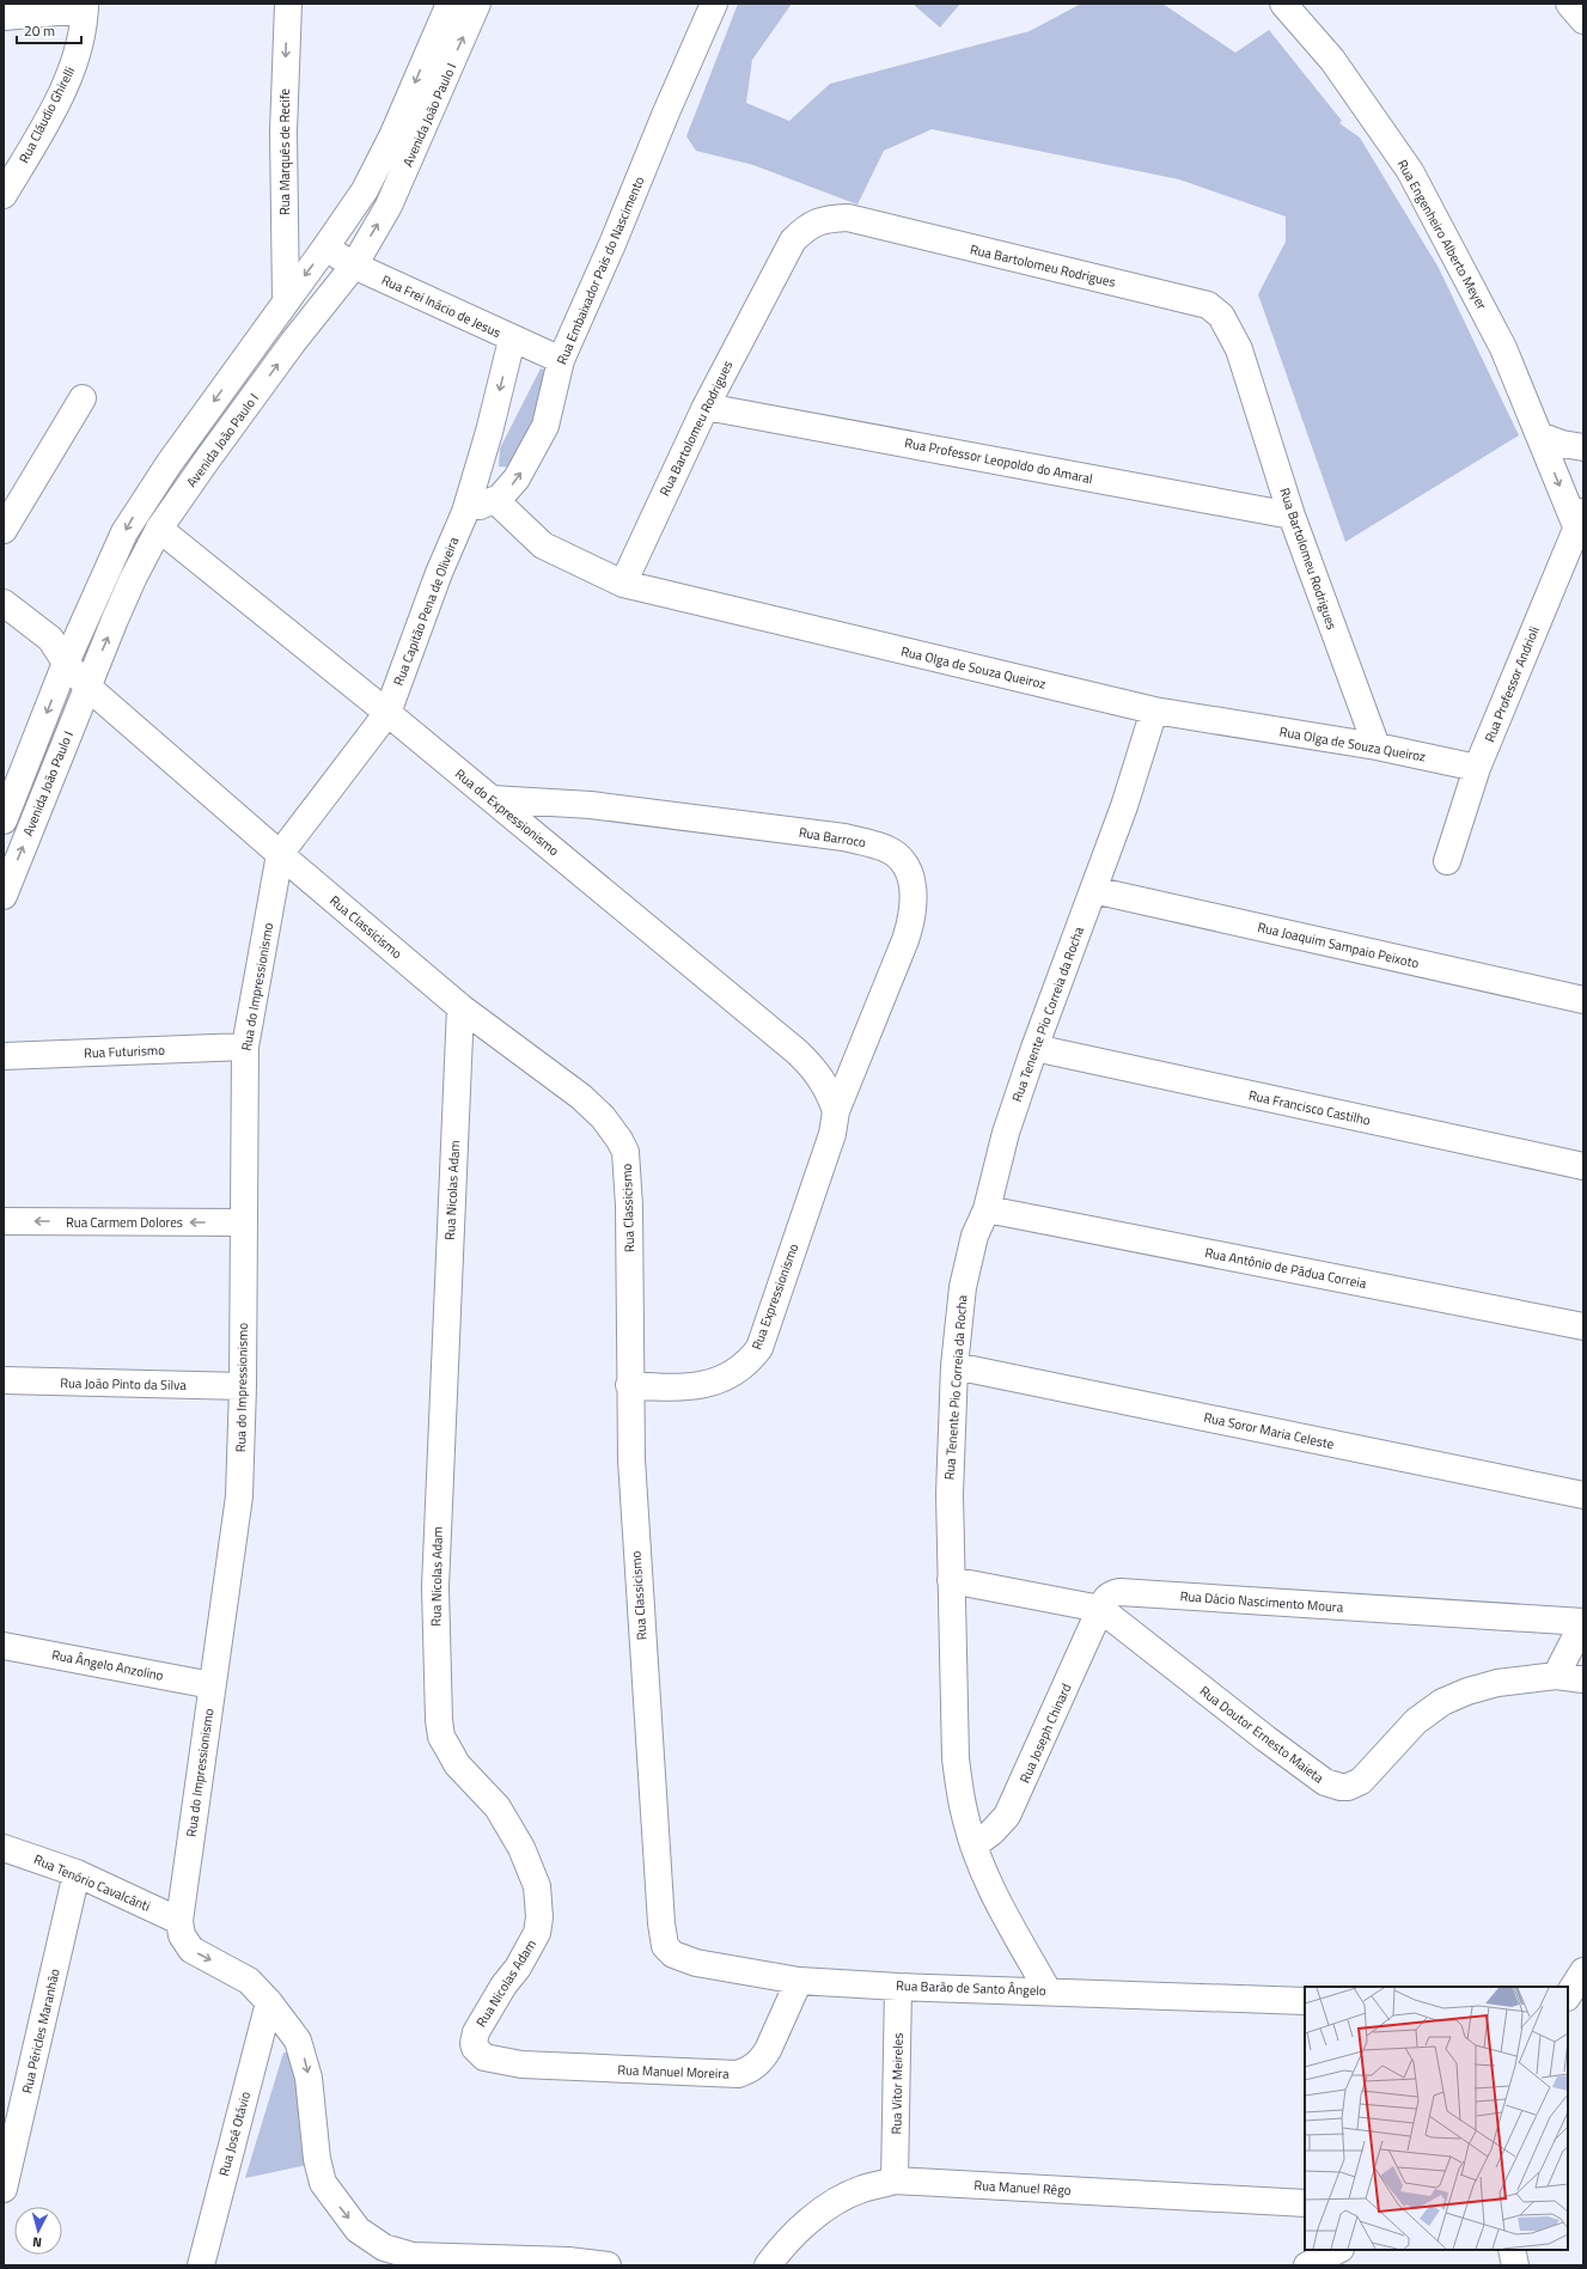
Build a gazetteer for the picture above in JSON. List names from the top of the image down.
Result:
{
  "streets": {
    "street": [
      "Rua Cláudio Ghirelli",
      "Avenida João Paulo I",
      "Rua Marquês de Recife",
      "Rua Engenheiro Alberto Meyer",
      "Rua Bartolomeu Rodrigues",
      "Rua Embaixador Pais do Nascimento",
      "Rua Frei Inácio de Jesus",
      "Rua Professor Leopoldo do Amaral",
      "Rua Capitão Pena de Oliveira",
      "Rua Olga de Souza Queiroz",
      "Rua Professor Andrioli",
      "Rua do Expressionismo",
      "Rua Barroco",
      "Rua Classicismo",
      "Rua Joaquim Sampaio Peixoto",
      "Rua do Impressionismo",
      "Rua Tenente Pio Correia da Rocha",
      "Rua Futurismo",
      "Rua Francisco Castilho",
      "Rua Nicolas Adam",
      "Rua Carmem Dolores",
      "Rua Antônio de Pádua Correia",
      "Rua Expressionismo",
      "Rua João Pinto da Silva",
      "Rua Soror Maria Celeste",
      "Rua Dácio Nascimento Moura",
      "Rua Ângelo Anzolino",
      "Rua Joseph Chinard",
      "Rua Doutor Ernesto Maieta",
      "Rua Tenório Cavalcânti",
      "Rua Barão de Santo Ângelo",
      "Rua Péricles Maranhão",
      "Rua Manuel Moreira",
      "Rua Vitor Meireles",
      "Rua José Otávio",
      "Rua Manuel Rêgo"
    ]
  },
  "crossings": [
    ["Avenida João Paulo I", "Rua Marquês de Recife"],
    ["Avenida João Paulo I", "Rua Frei Inácio de Jesus"],
    ["Avenida João Paulo I", "Rua do Expressionismo"],
    ["Avenida João Paulo I", "Rua Classicismo"],
    ["Rua Engenheiro Alberto Meyer", "Rua Professor Andrioli"],
    ["Rua Bartolomeu Rodrigues", "Rua Professor Leopoldo do Amaral"],
    ["Rua Bartolomeu Rodrigues", "Rua Olga de Souza Queiroz"],
    ["Rua Embaixador Pais do Nascimento", "Rua Frei Inácio de Jesus"],
    ["Rua Embaixador Pais do Nascimento", "Rua Capitão Pena de Oliveira"],
    ["Rua Embaixador Pais do Nascimento", "Rua Olga de Souza Queiroz"],
    ["Rua Frei Inácio de Jesus", "Rua Capitão Pena de Oliveira"],
    ["Rua Capitão Pena de Oliveira", "Rua do Expressionismo"],
    ["Rua Capitão Pena de Oliveira", "Rua Classicismo"],
    ["Rua Capitão Pena de Oliveira", "Rua do Impressionismo"],
    ["Rua Olga de Souza Queiroz", "Rua Professor Andrioli"],
    ["Rua Olga de Souza Queiroz", "Rua Tenente Pio Correia da Rocha"],
    ["Rua do Expressionismo", "Rua Barroco"],
    ["Rua do Expressionismo", "Rua Expressionismo"],
    ["Rua Barroco", "Rua Expressionismo"],
    ["Rua Classicismo", "Rua do Impressionismo"],
    ["Rua Classicismo", "Rua Nicolas Adam"],
    ["Rua Classicismo", "Rua Expressionismo"],
    ["Rua Classicismo", "Rua Barão de Santo Ângelo"],
    ["Rua Joaquim Sampaio Peixoto", "Rua Tenente Pio Correia da Rocha"],
    ["Rua do Impressionismo", "Rua Futurismo"],
    ["Rua do Impressionismo", "Rua Carmem Dolores"],
    ["Rua do Impressionismo", "Rua João Pinto da Silva"],
    ["Rua do Impressionismo", "Rua Ângelo Anzolino"],
    ["Rua do Impressionismo", "Rua Tenório Cavalcânti"],
    ["Rua Tenente Pio Correia da Rocha", "Rua Francisco Castilho"],
    ["Rua Tenente Pio Correia da Rocha", "Rua Antônio de Pádua Correia"],
    ["Rua Tenente Pio Correia da Rocha", "Rua Soror Maria Celeste"],
    ["Rua Tenente Pio Correia da Rocha", "Rua Joseph Chinard"],
    ["Rua Tenente Pio Correia da Rocha", "Rua Barão de Santo Ângelo"],
    ["Rua Nicolas Adam", "Rua Manuel Moreira"],
    ["Rua Dácio Nascimento Moura", "Rua Joseph Chinard"],
    ["Rua Dácio Nascimento Moura", "Rua Doutor Ernesto Maieta"],
    ["Rua Joseph Chinard", "Rua Doutor Ernesto Maieta"],
    ["Rua Tenório Cavalcânti", "Rua Péricles Maranhão"],
    ["Rua Barão de Santo Ângelo", "Rua Manuel Moreira"],
    ["Rua Barão de Santo Ângelo", "Rua Vitor Meireles"],
    ["Rua Vitor Meireles", "Rua Manuel Rêgo"]
  ],
  "one_way": ["Rua Marquês de Recife", "Rua Carmem Dolores"],
  "scale_bar": "20 m",
  "north": "bottom"
}
